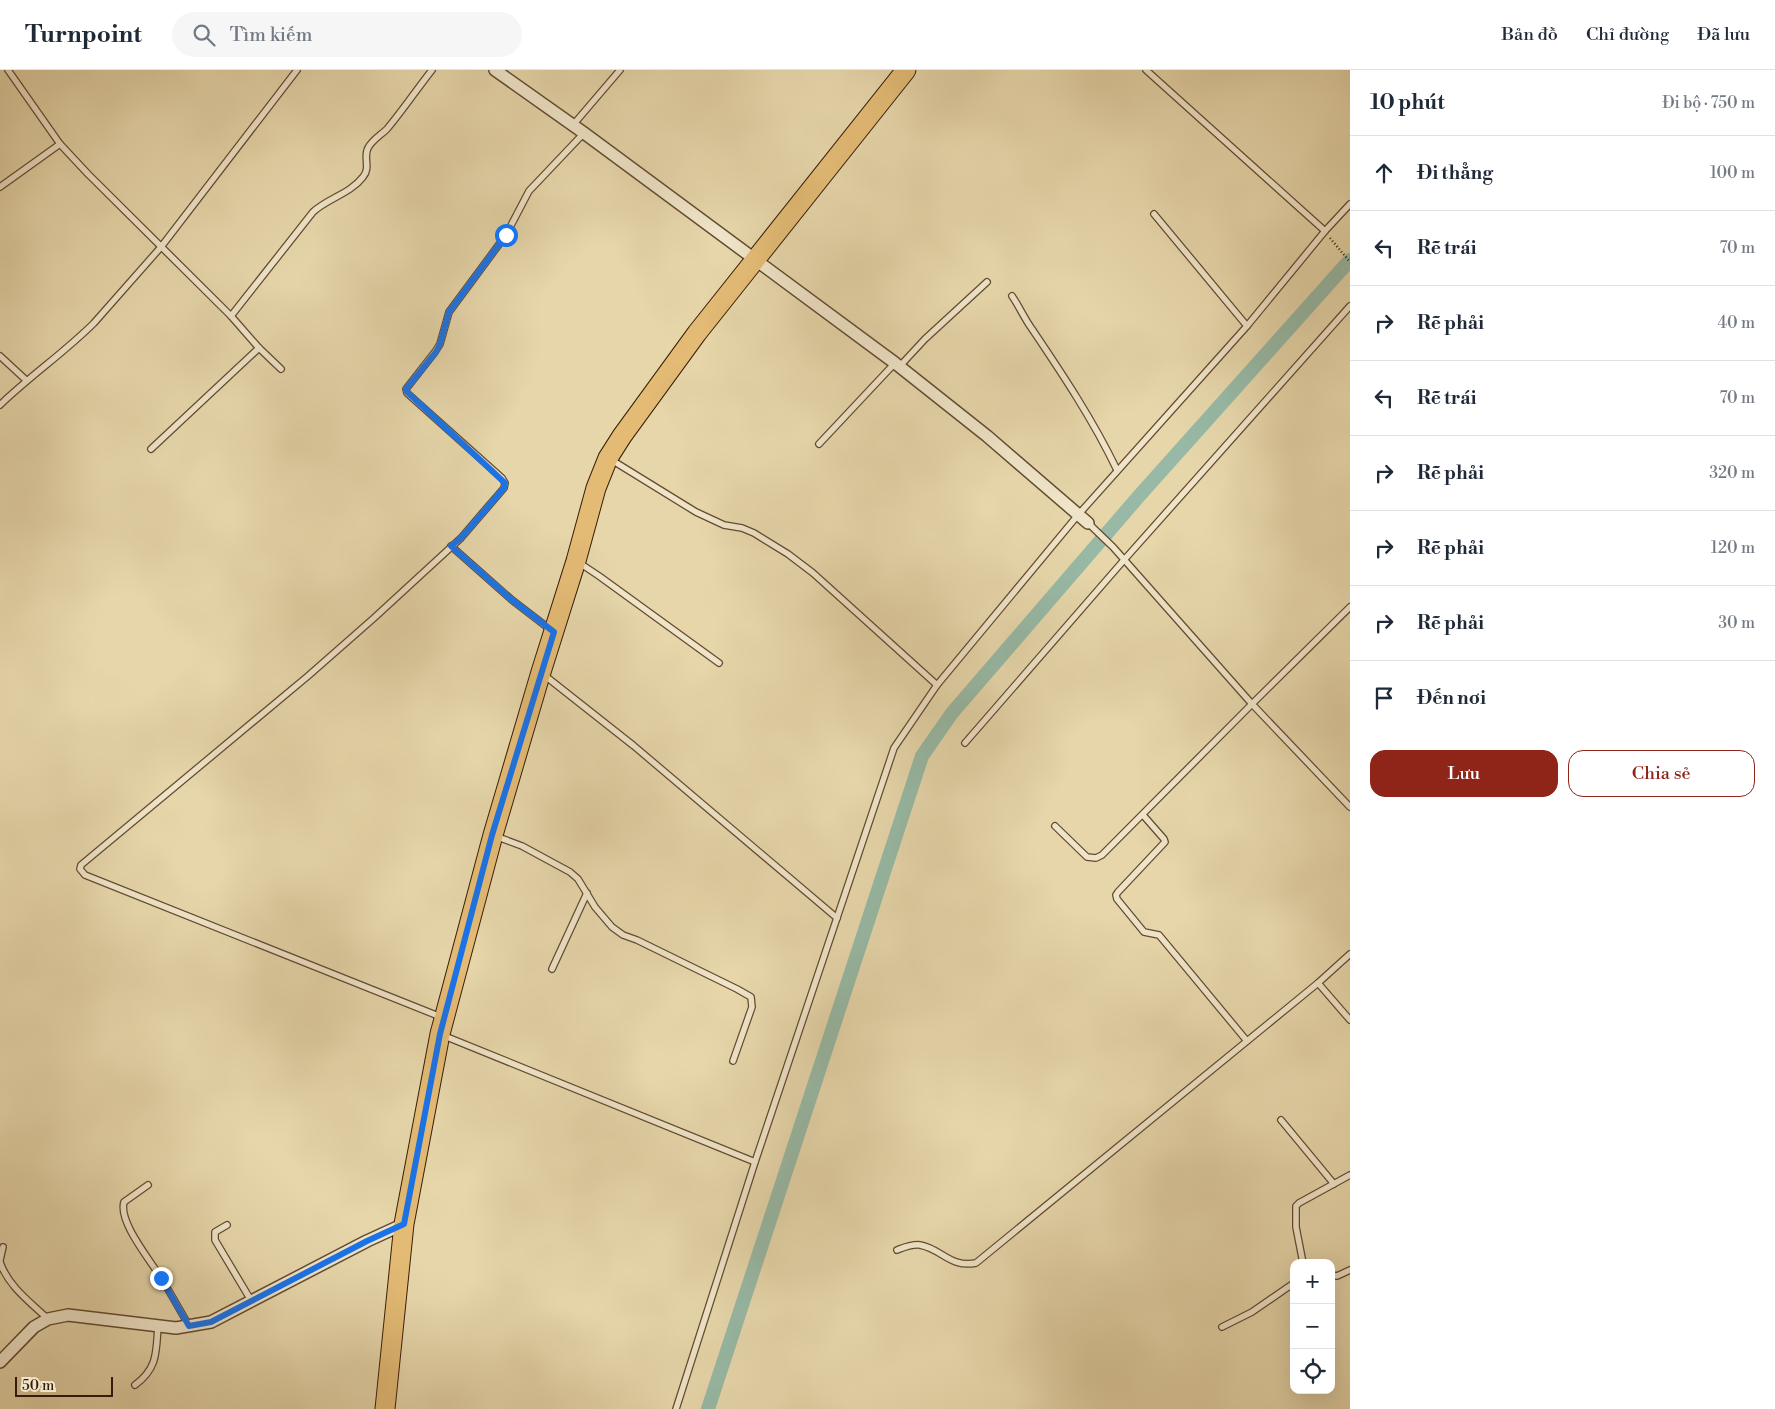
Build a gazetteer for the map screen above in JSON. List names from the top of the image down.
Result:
{
  "scale_bar": "50 m",
  "page": {
    "header": "Turnpoint",
    "search": "Tìm kiếm",
    "nav": ["Bản đồ", "Chỉ đường", "Đã lưu"],
    "heading": ["10 phút", "Đi bộ · 750 m"],
    "list": [
      ["Đi thẳng", "100 m"],
      ["Rẽ trái", "70 m"],
      ["Rẽ phải", "40 m"],
      ["Rẽ trái", "70 m"],
      ["Rẽ phải", "320 m"],
      ["Rẽ phải", "120 m"],
      ["Rẽ phải", "30 m"],
      "Đến nơi"
    ],
    "buttons": ["Lưu", "Chia sẻ"],
    "map_buttons": ["+", "−"],
    "scale": "50 m"
  }
}
